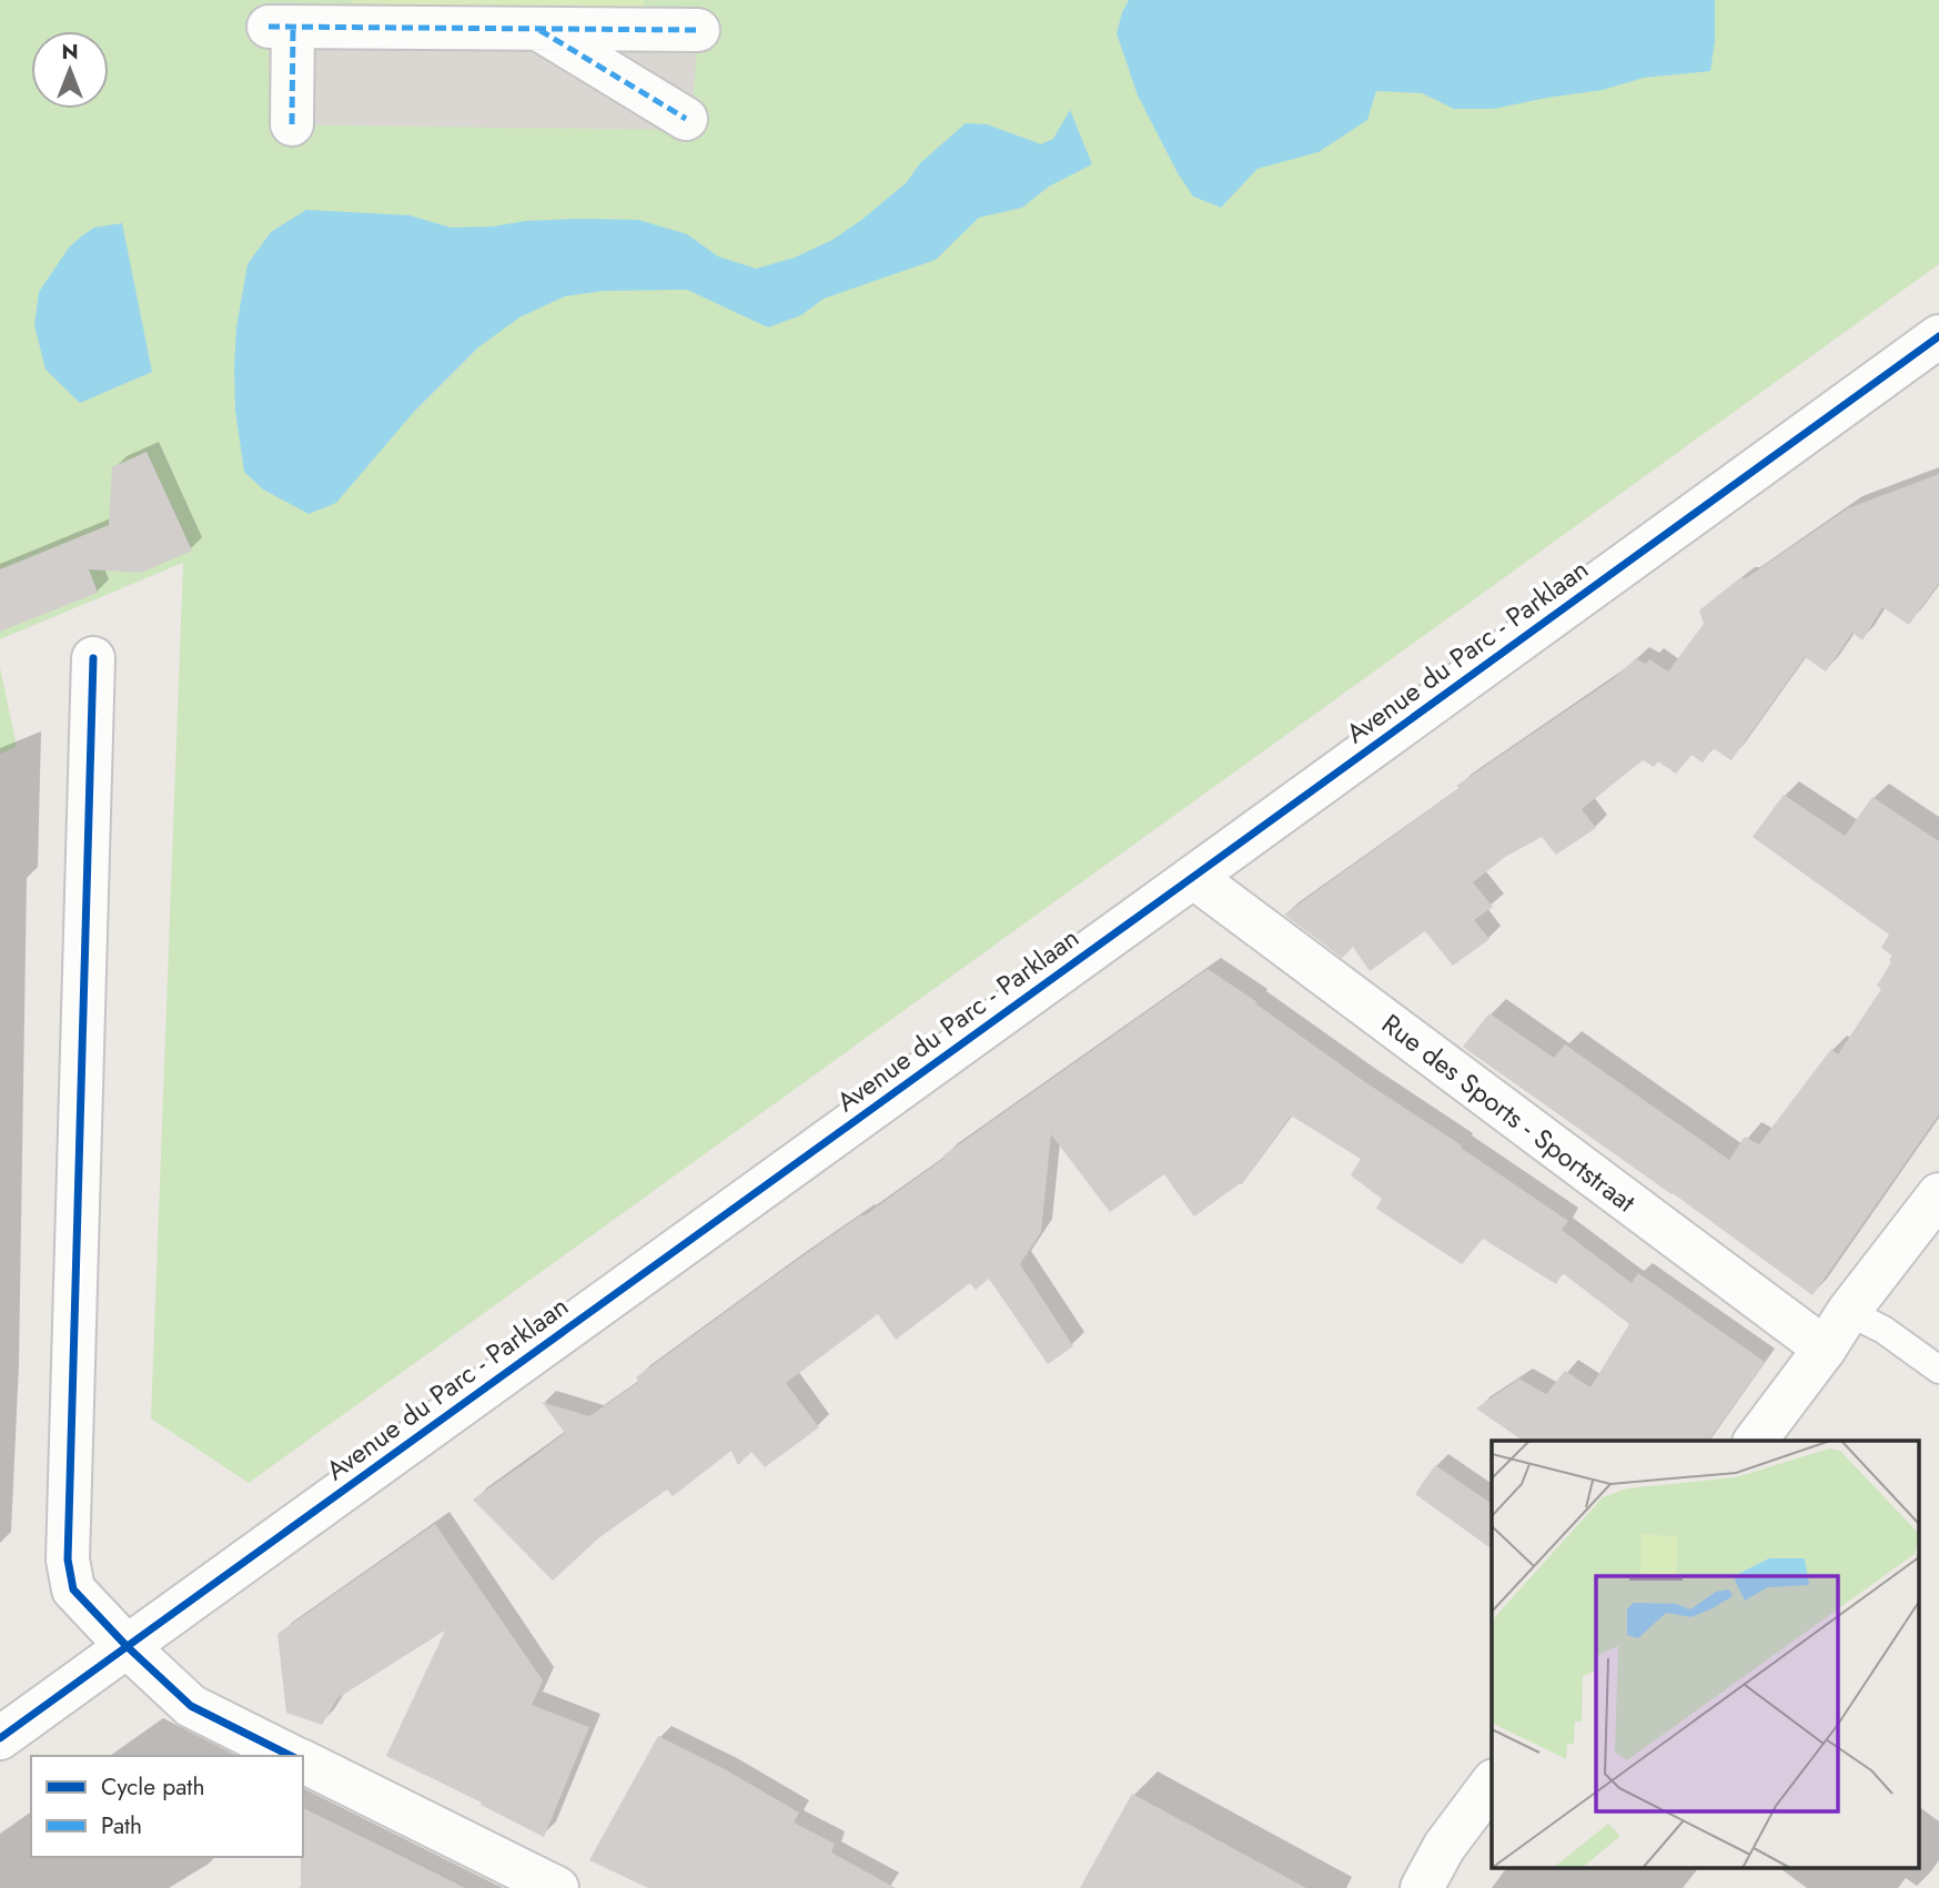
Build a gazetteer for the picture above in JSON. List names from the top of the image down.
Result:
{
  "streets": {
    "street": ["Avenue du Parc - Parklaan", "Rue des Sports - Sportstraat"]
  },
  "crossings": [
    ["Avenue du Parc - Parklaan", "Rue des Sports - Sportstraat"]
  ],
  "legend": ["Cycle path", "Path"],
  "north": "top"
}
